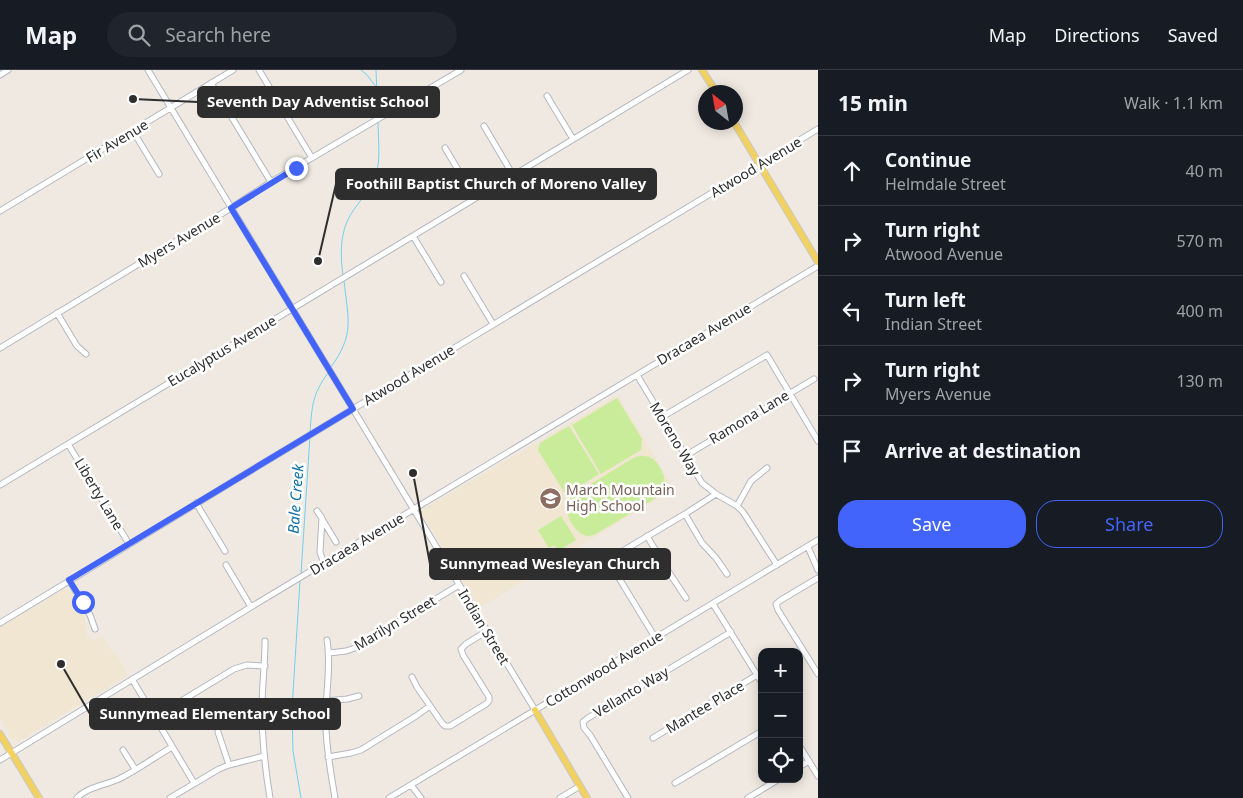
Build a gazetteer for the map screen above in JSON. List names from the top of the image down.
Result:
{
  "streets": {
    "main road": ["Indian Street"],
    "street": [
      "Fir Avenue",
      "Atwood Avenue",
      "Myers Avenue",
      "Dracaea Avenue",
      "Eucalyptus Avenue",
      "Ramona Lane",
      "Moreno Way",
      "Liberty Lane",
      "Marilyn Street",
      "Cottonwood Avenue",
      "Vellanto Way",
      "Mantee Place"
    ]
  },
  "crossings": [
    ["Fir Avenue", "Indian Street"],
    ["Atwood Avenue", "Liberty Lane"],
    ["Atwood Avenue", "Indian Street"],
    ["Myers Avenue", "Indian Street"],
    ["Dracaea Avenue", "Moreno Way"],
    ["Dracaea Avenue", "Indian Street"],
    ["Eucalyptus Avenue", "Liberty Lane"],
    ["Eucalyptus Avenue", "Indian Street"],
    ["Ramona Lane", "Moreno Way"],
    ["Moreno Way", "Cottonwood Avenue"],
    ["Marilyn Street", "Indian Street"],
    ["Indian Street", "Cottonwood Avenue"]
  ],
  "water": ["Bale Creek"],
  "places": {
    "other": [
      "Seventh Day Adventist School",
      "Foothill Baptist Church of Moreno Valley",
      "Sunnymead Wesleyan Church",
      "Sunnymead Elementary School"
    ],
    "school or university": ["March Mountain High School"]
  },
  "north": "top left",
  "page": {
    "header": "Map",
    "search": "Search here",
    "nav": ["Map", "Directions", "Saved"],
    "heading": ["15 min", "Walk · 1.1 km"],
    "list": [
      ["Continue", "Helmdale Street", "40 m"],
      ["Turn right", "Atwood Avenue", "570 m"],
      ["Turn left", "Indian Street", "400 m"],
      ["Turn right", "Myers Avenue", "130 m"],
      "Arrive at destination"
    ],
    "buttons": ["Save", "Share"],
    "map_buttons": ["+", "−"]
  }
}
